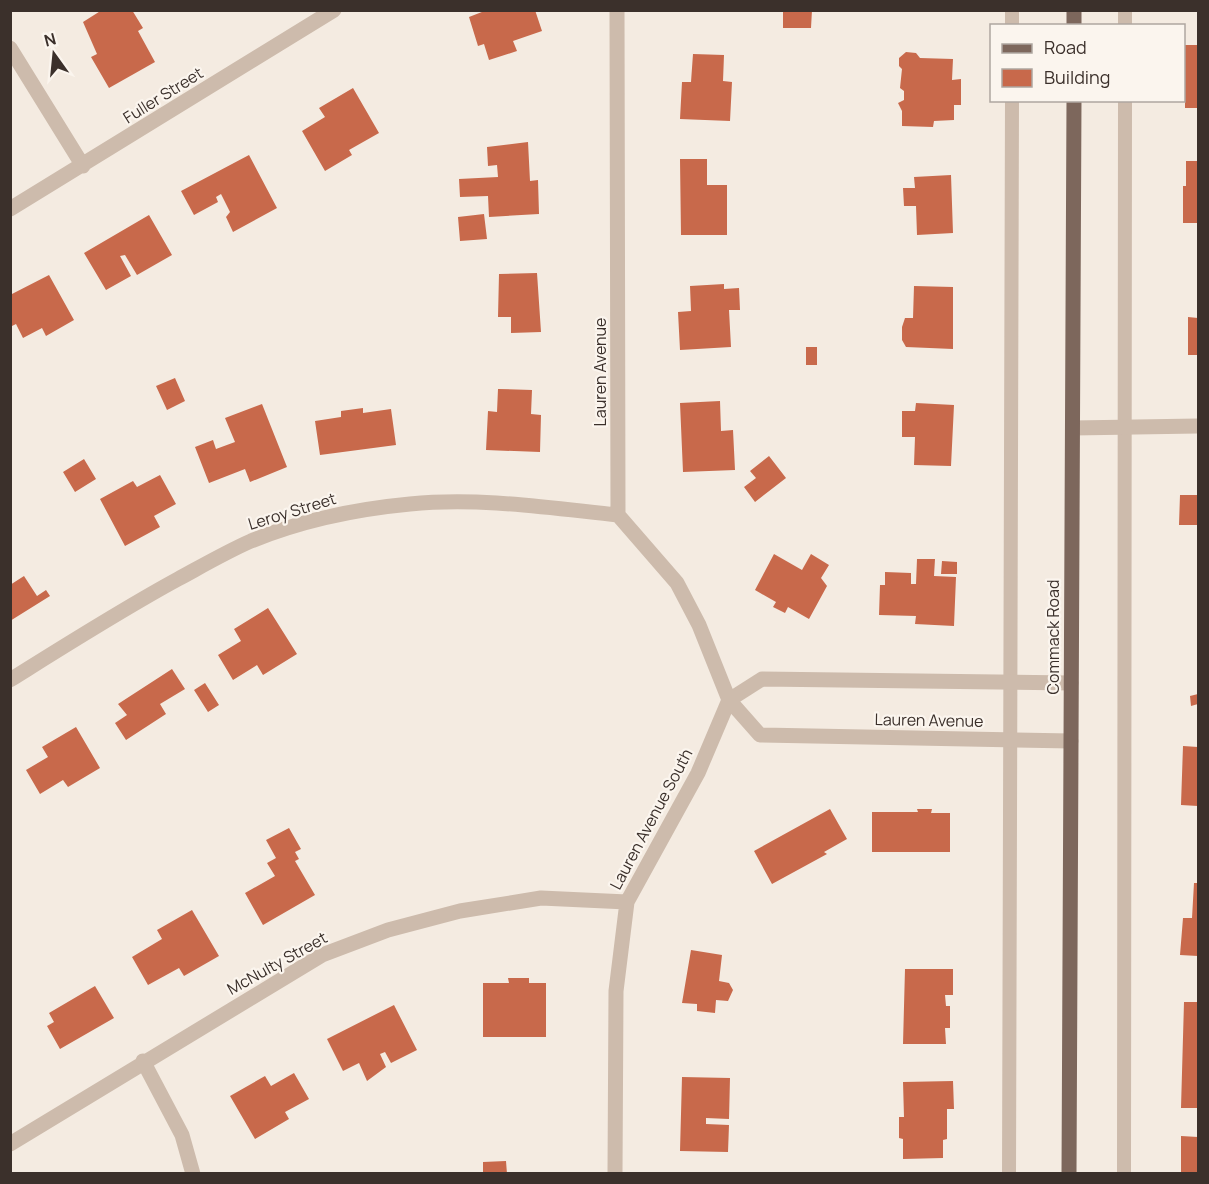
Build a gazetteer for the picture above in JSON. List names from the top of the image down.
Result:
{
  "streets": {
    "main road": ["Commack Road"],
    "street": [
      "Fuller Street",
      "Lauren Avenue",
      "Leroy Street",
      "Lauren Avenue South",
      "McNulty Street"
    ]
  },
  "crossings": [
    ["Lauren Avenue", "Leroy Street"],
    ["Lauren Avenue", "Commack Road"],
    ["Lauren Avenue", "Lauren Avenue South"],
    ["Lauren Avenue South", "McNulty Street"]
  ],
  "legend": ["Road", "Building"],
  "north": "top"
}
